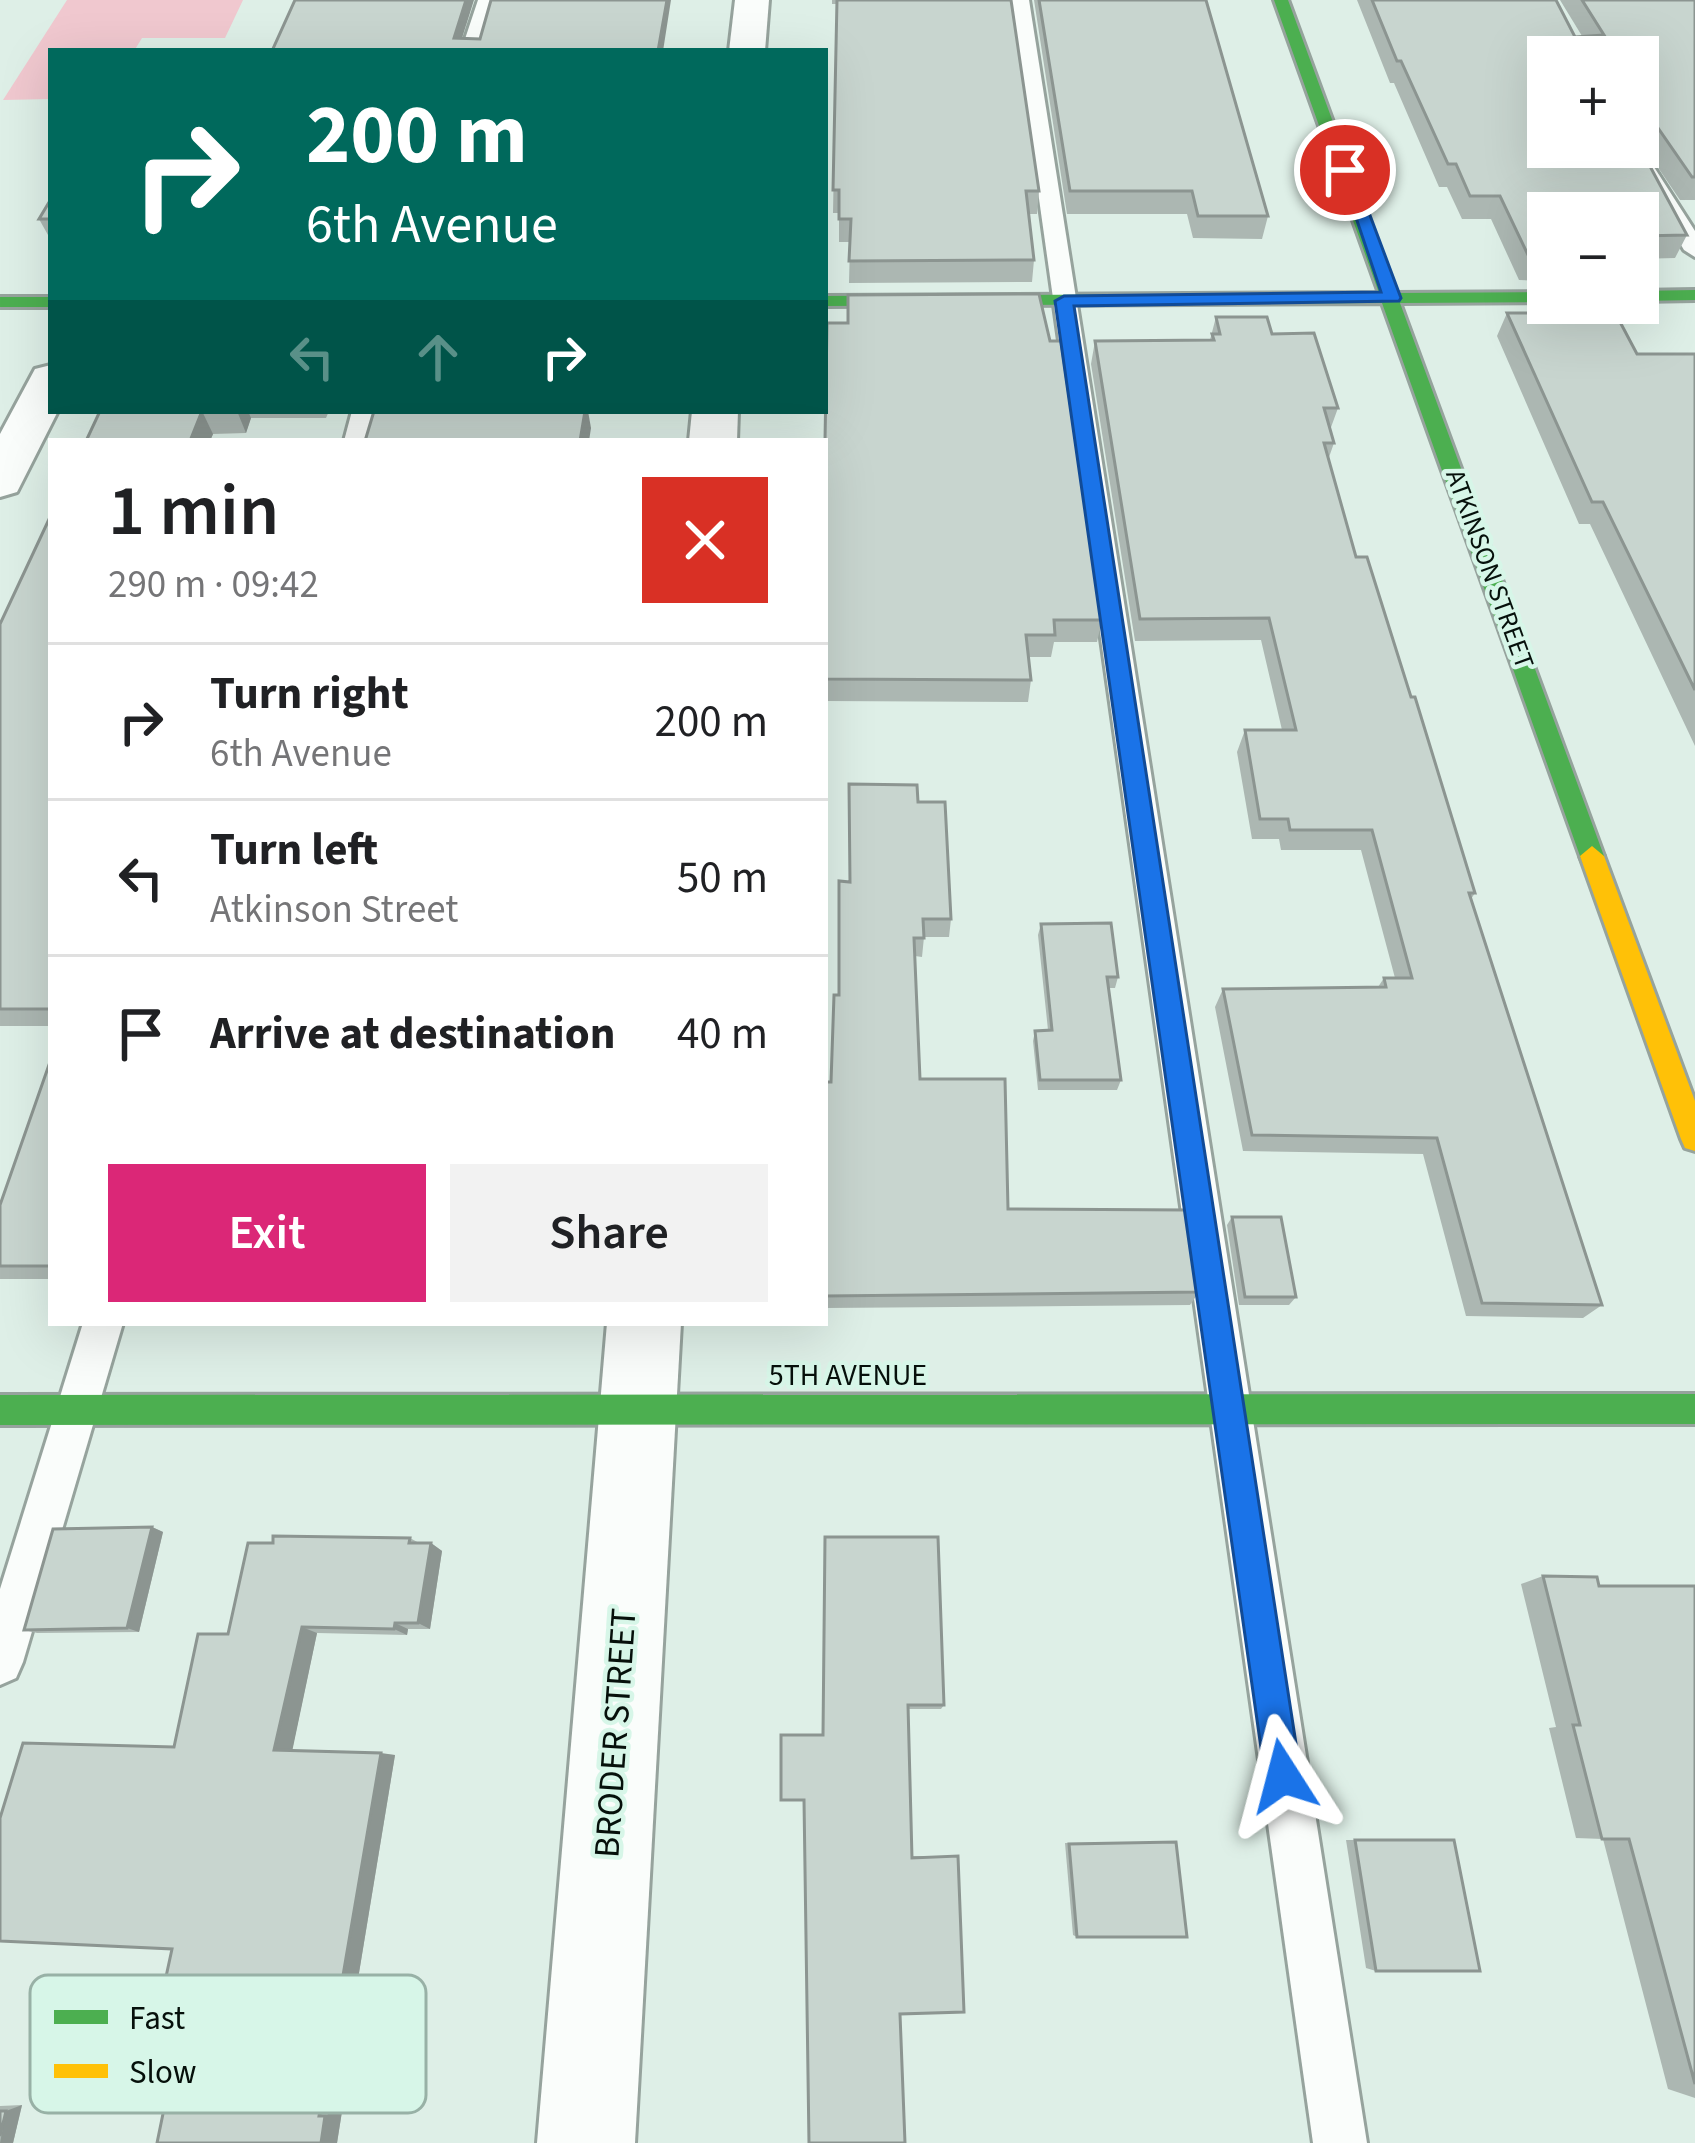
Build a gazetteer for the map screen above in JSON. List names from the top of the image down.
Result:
{
  "streets": {
    "street": ["ATKINSON STREET", "5TH AVENUE", "BRODER STREET"]
  },
  "crossings": [
    ["5TH AVENUE", "BRODER STREET"]
  ],
  "legend": ["Fast", "Slow"],
  "page": {
    "map_buttons": ["+", "−"],
    "turn": ["200 m", "6th Avenue"],
    "heading": ["1 min", "290 m · 09:42"],
    "list": [
      {
        "name": "Turn right",
        "note": "6th Avenue",
        "value": "200 m"
      },
      {
        "name": "Turn left",
        "note": "Atkinson Street",
        "value": "50 m"
      },
      {
        "name": "Arrive at destination",
        "value": "40 m"
      }
    ],
    "buttons": ["Exit", "Share"]
  }
}
